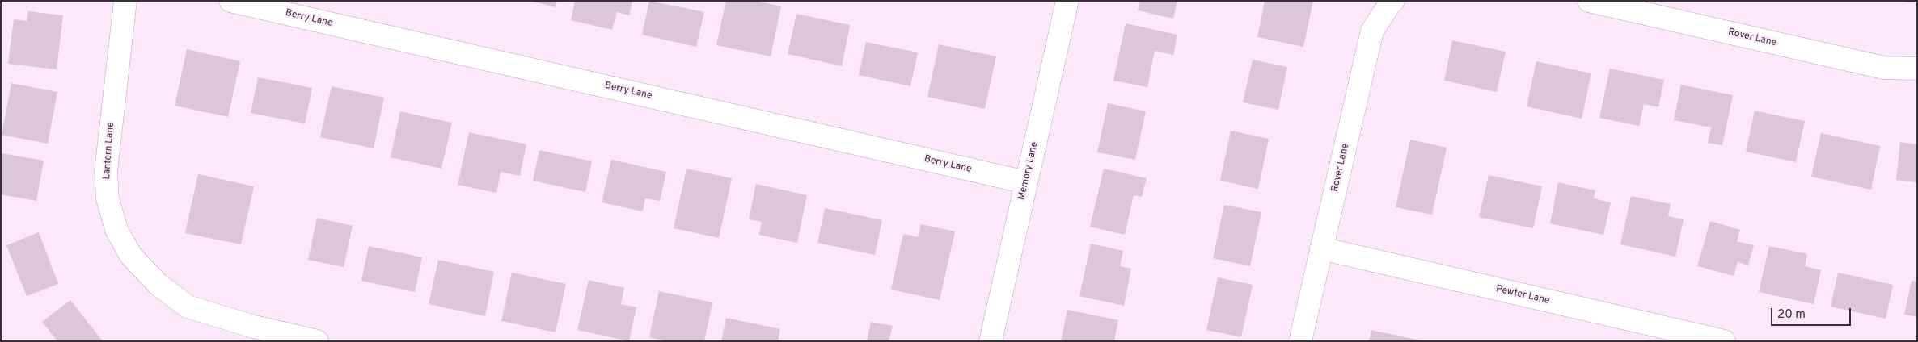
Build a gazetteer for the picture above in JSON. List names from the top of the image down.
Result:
{
  "streets": {
    "street": [
      "Berry Lane",
      "Rover Lane",
      "Lantern Lane",
      "Memory Lane",
      "Pewter Lane"
    ]
  },
  "crossings": [
    ["Berry Lane", "Memory Lane"],
    ["Rover Lane", "Pewter Lane"]
  ],
  "scale_bar": "20 m"
}
